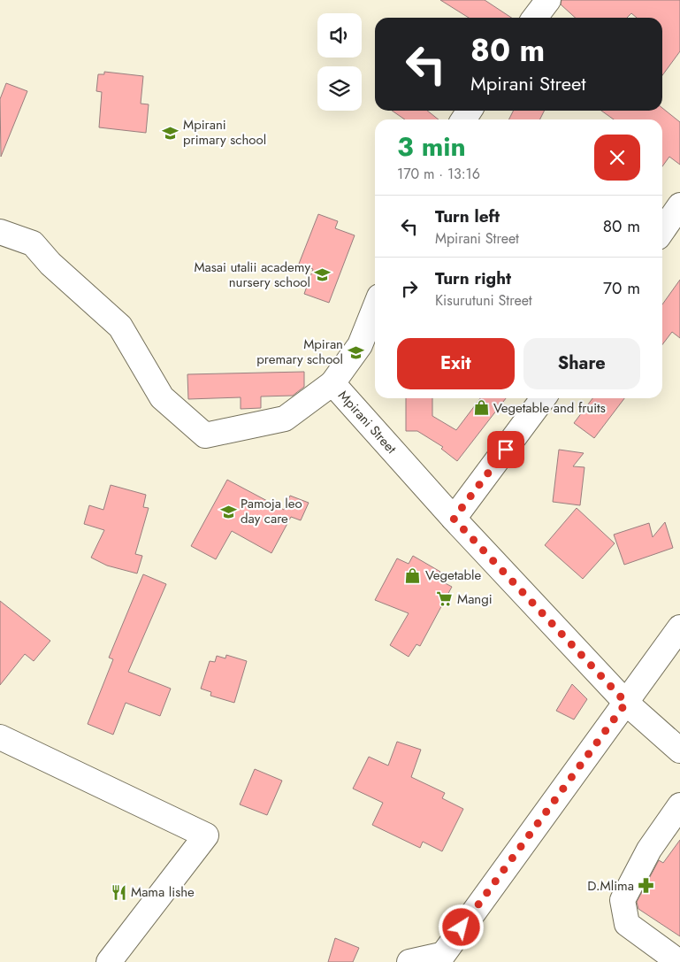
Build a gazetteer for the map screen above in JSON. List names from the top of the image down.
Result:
{
  "streets": {
    "street": ["Mpirani Street"]
  },
  "places": {
    "school or university": [
      "Mpirani primary school",
      "Masai utalii academy nursery school",
      "Mpiran premary school",
      "Pamoja leo day care"
    ],
    "shop": ["Vegetable and fruits", "Vegetable"],
    "supermarket": ["Mangi"],
    "pharmacy": ["D.Mlima"],
    "restaurant": ["Mama lishe"]
  },
  "page": {
    "turn": ["80 m", "Mpirani Street"],
    "heading": ["3 min", "170 m · 13:16"],
    "list": [
      {
        "name": "Turn left",
        "note": "Mpirani Street",
        "value": "80 m"
      },
      {
        "name": "Turn right",
        "note": "Kisurutuni Street",
        "value": "70 m"
      }
    ],
    "buttons": ["Exit", "Share"]
  }
}
